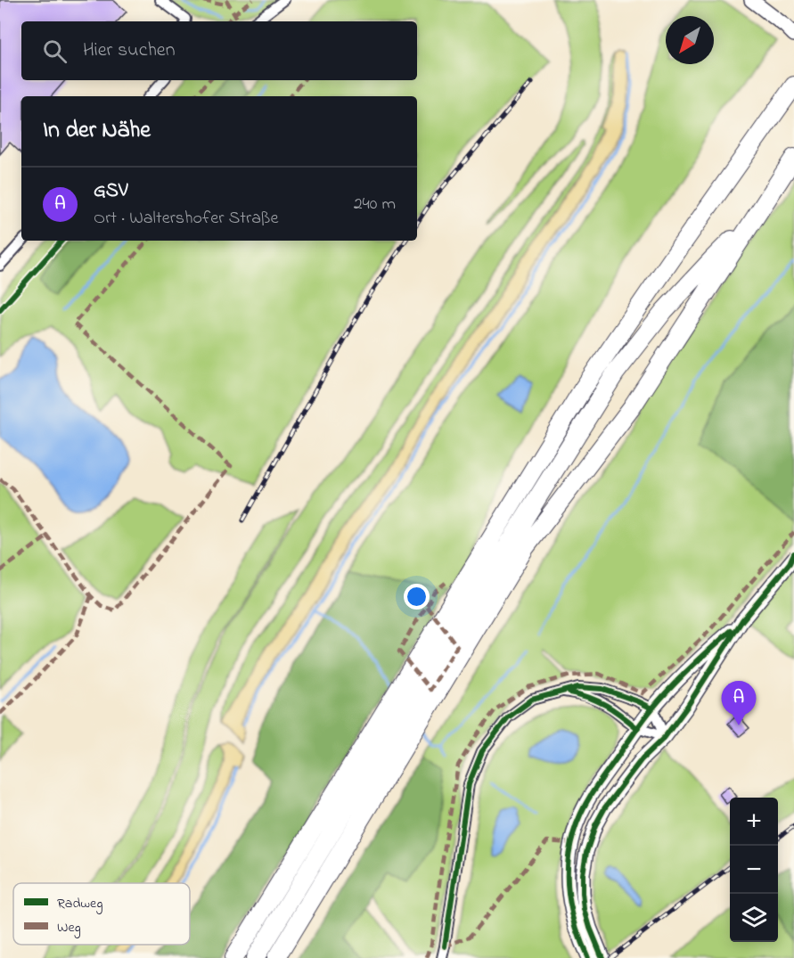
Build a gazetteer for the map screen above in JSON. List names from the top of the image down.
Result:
{
  "legend": ["Radweg", "Weg"],
  "north": "bottom left",
  "page": {
    "search": "Hier suchen",
    "heading": "In der Nähe",
    "list": [
      {
        "mark": "A",
        "name": "GSV",
        "note": "Ort · Waltershofer Straße",
        "value": "240 m"
      }
    ],
    "pins": "A",
    "map_buttons": ["+", "−"]
  }
}
